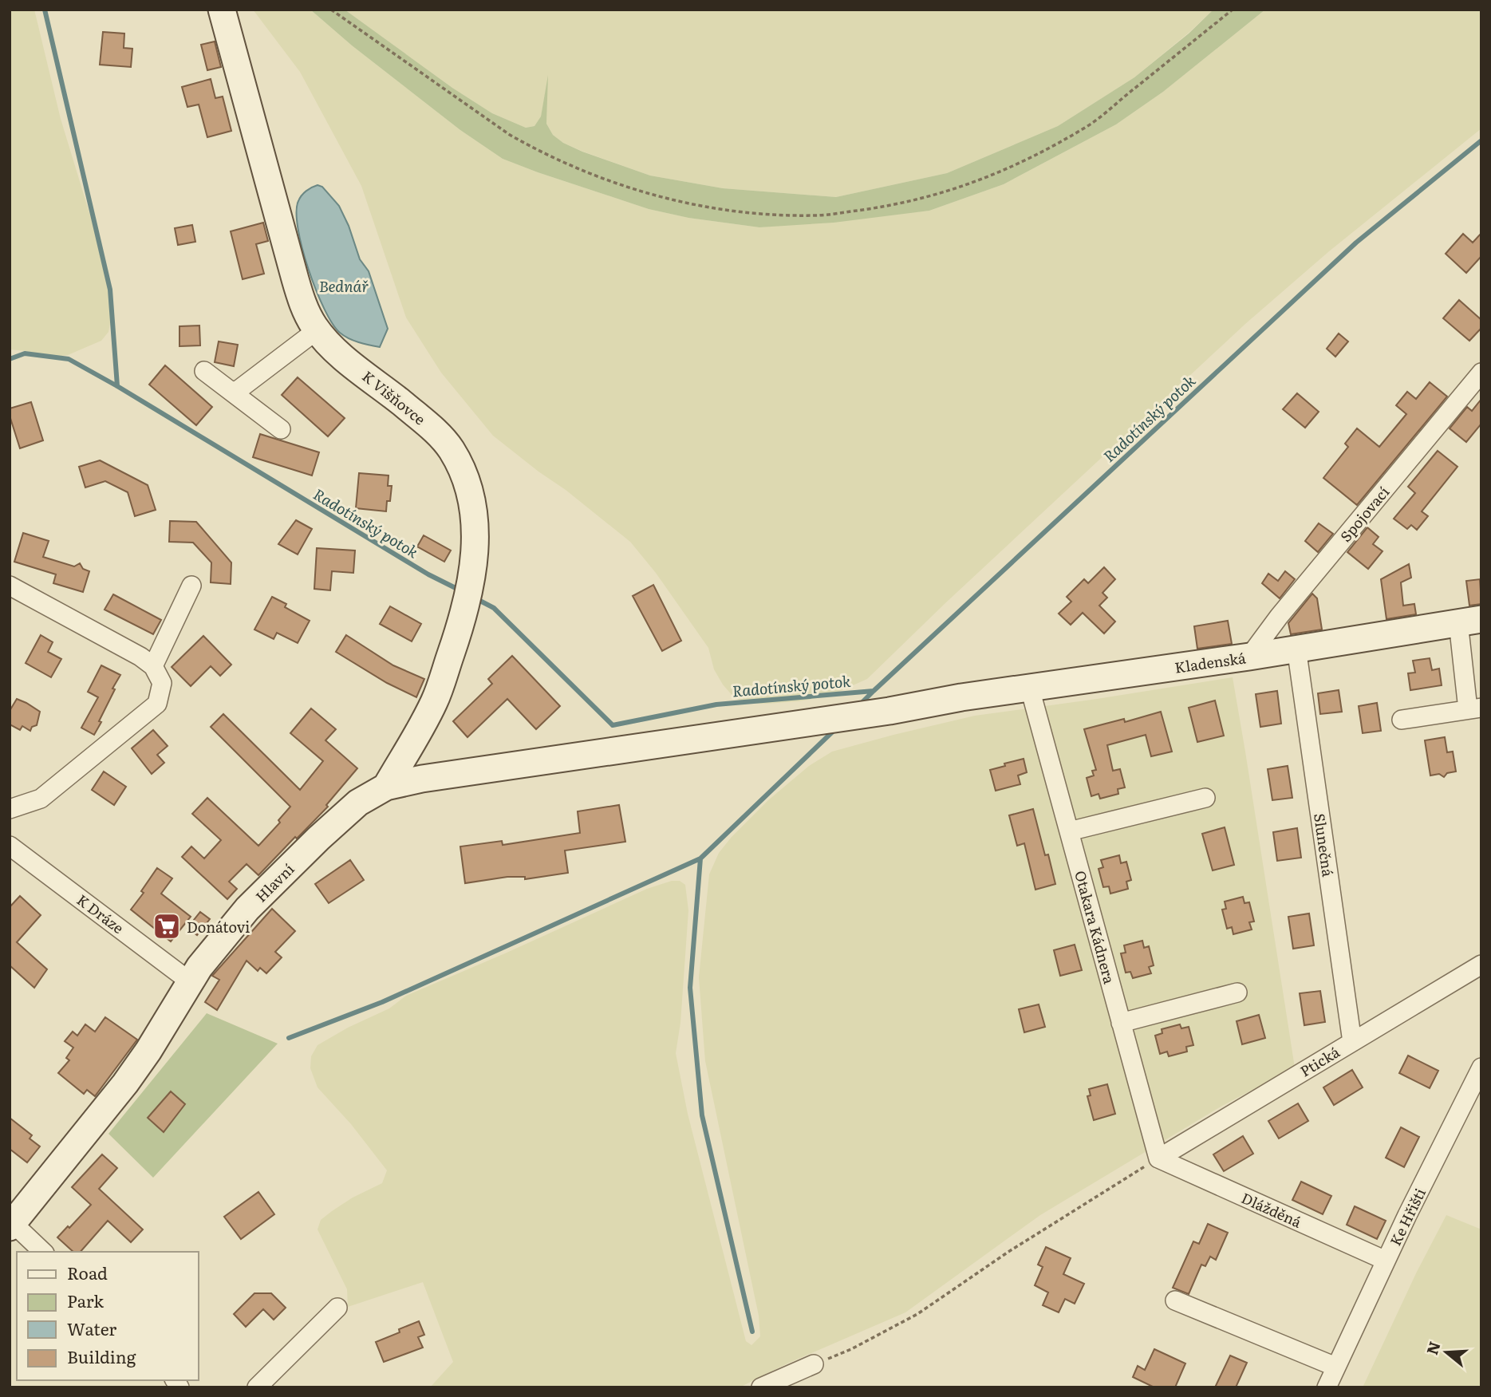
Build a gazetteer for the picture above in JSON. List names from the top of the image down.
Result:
{
  "streets": {
    "main road": ["K Višňovce", "Kladenská", "Hlavní"],
    "street": [
      "Spojovací",
      "Slunečná",
      "K Dráze",
      "Otakara Kádnera",
      "Ptická",
      "Dlážděná",
      "Ke Hřišti"
    ]
  },
  "crossings": [
    ["K Višňovce", "Hlavní"],
    ["Spojovací", "Kladenská"],
    ["Kladenská", "Slunečná"],
    ["Kladenská", "Hlavní"],
    ["Kladenská", "Otakara Kádnera"],
    ["Slunečná", "Ptická"],
    ["Hlavní", "K Dráze"],
    ["Otakara Kádnera", "Ptická"],
    ["Otakara Kádnera", "Dlážděná"],
    ["Ptická", "Dlážděná"],
    ["Dlážděná", "Ke Hřišti"]
  ],
  "water": ["Bednář", "Radotínský potok"],
  "places": {
    "supermarket": ["Donátovi"]
  },
  "legend": [
    "Road",
    "Park",
    "Water",
    "Building"
  ],
  "north": "left"
}
